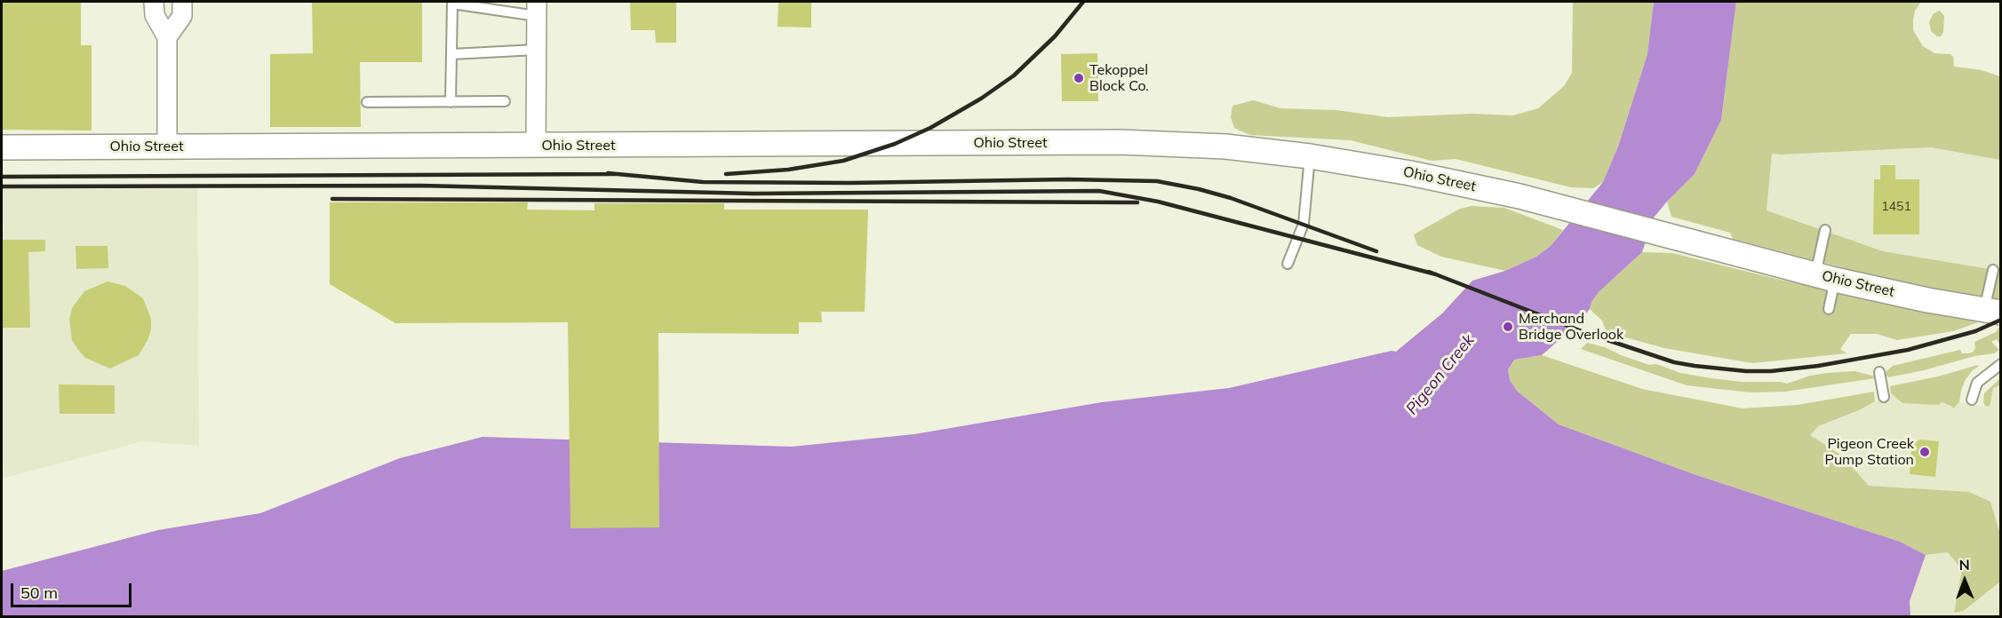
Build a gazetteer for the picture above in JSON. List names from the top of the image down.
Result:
{
  "streets": {
    "street": ["Ohio Street"]
  },
  "water": ["Pigeon Creek"],
  "places": ["Tekoppel Block Co.", "Merchand Bridge Overlook", "Pigeon Creek Pump Station"],
  "house_numbers": ["1451"],
  "scale_bar": "50 m",
  "north": "top"
}
